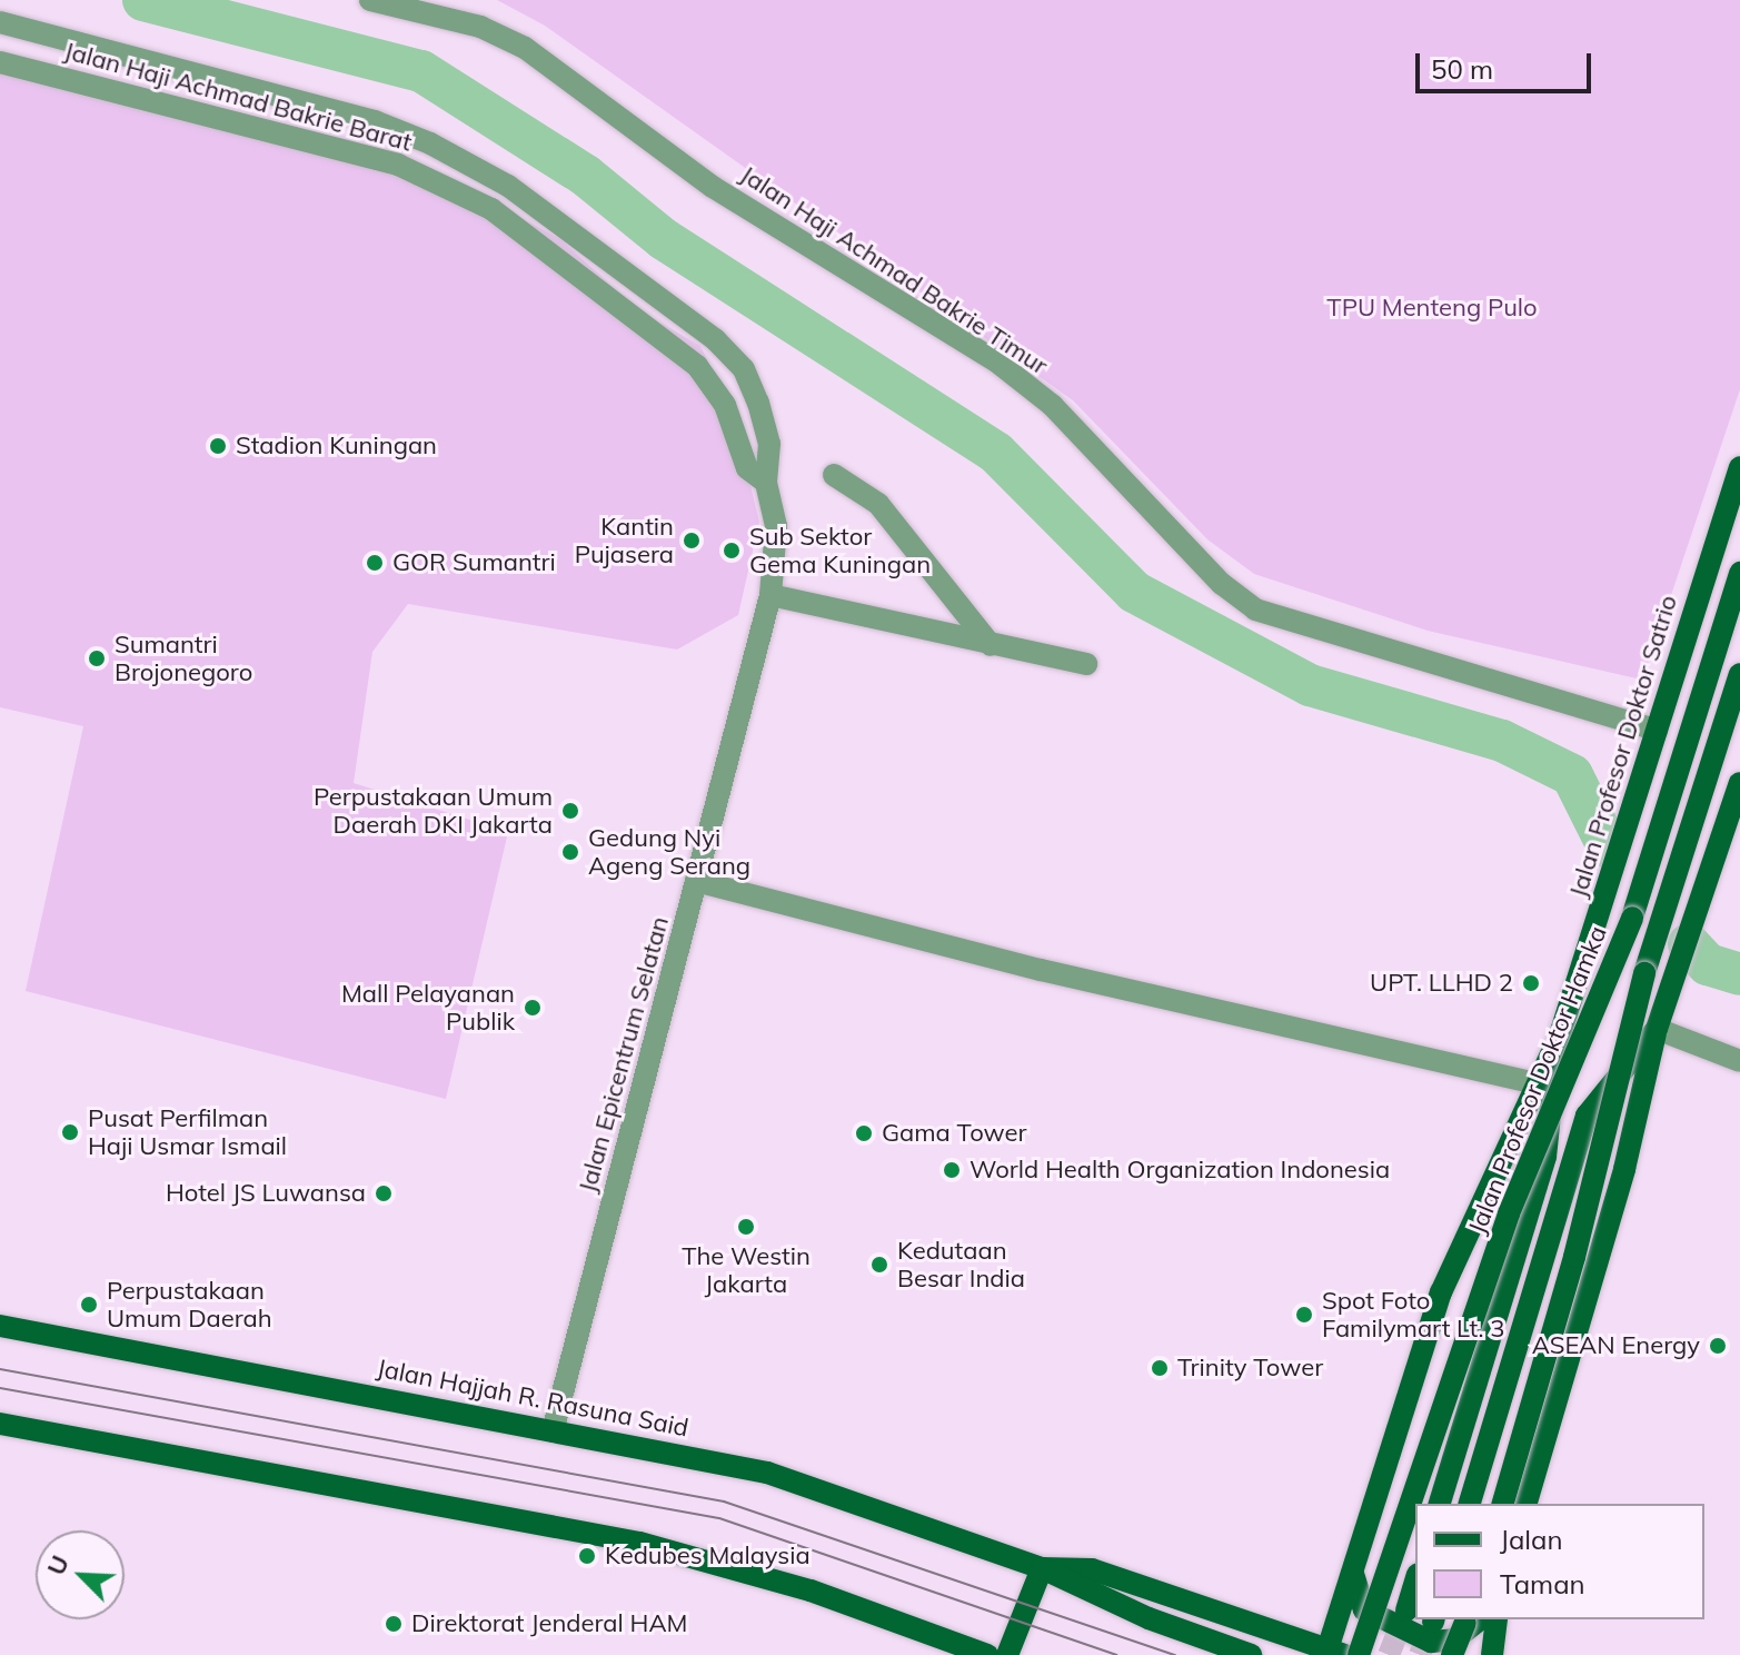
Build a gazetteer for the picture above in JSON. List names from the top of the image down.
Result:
{
  "streets": {
    "main road": ["Jalan Profesor Doktor Satrio", "Jalan Profesor Doktor Hamka", "Jalan Hajjah R. Rasuna Said"],
    "street": ["Jalan Haji Achmad Bakrie Barat", "Jalan Haji Achmad Bakrie Timur", "Jalan Epicentrum Selatan"]
  },
  "crossings": [
    ["Jalan Haji Achmad Bakrie Barat", "Jalan Epicentrum Selatan"],
    ["Jalan Haji Achmad Bakrie Timur", "Jalan Profesor Doktor Satrio"],
    ["Jalan Epicentrum Selatan", "Jalan Hajjah R. Rasuna Said"]
  ],
  "parks": ["TPU Menteng Pulo"],
  "places": [
    "Stadion Kuningan",
    "Kantin Pujasera",
    "Sub Sektor Gema Kuningan",
    "GOR Sumantri",
    "Sumantri Brojonegoro",
    "Perpustakaan Umum Daerah DKI Jakarta",
    "Gedung Nyi Ageng Serang",
    "UPT. LLHD 2",
    "Mall Pelayanan Publik",
    "Pusat Perfilman Haji Usmar Ismail",
    "Gama Tower",
    "World Health Organization Indonesia",
    "Hotel JS Luwansa",
    "The Westin Jakarta",
    "Kedutaan Besar India",
    "Perpustakaan Umum Daerah",
    "Spot Foto Familymart Lt. 3",
    "ASEAN Energy",
    "Trinity Tower",
    "Kedubes Malaysia",
    "Direktorat Jenderal HAM"
  ],
  "legend": ["Jalan", "Taman"],
  "scale_bar": "50 m",
  "north": "top left"
}
